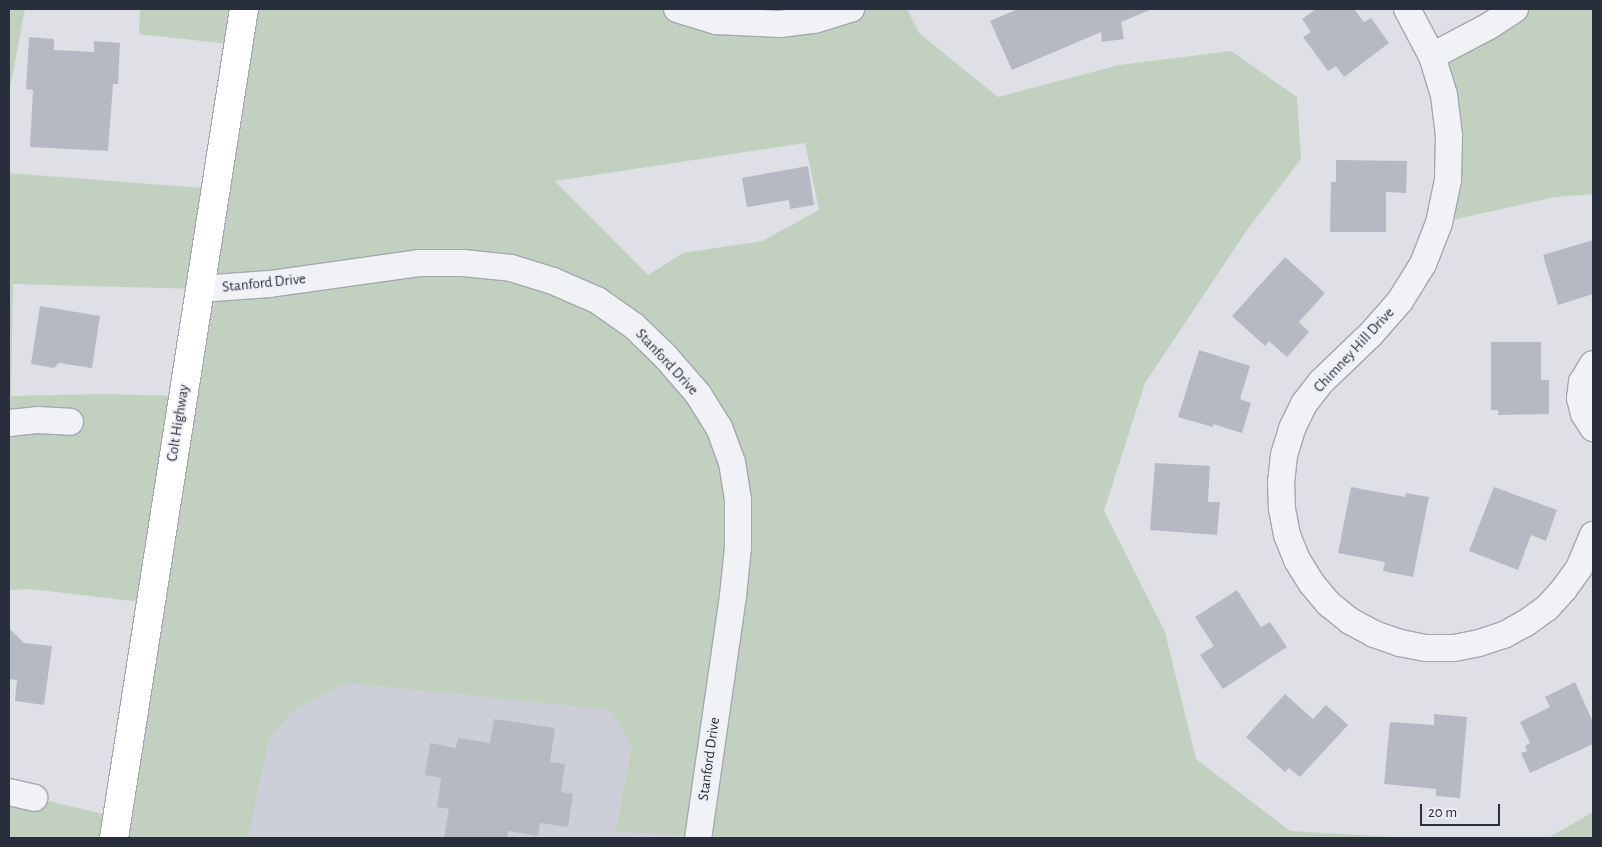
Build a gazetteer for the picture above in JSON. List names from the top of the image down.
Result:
{
  "streets": {
    "highway": ["Colt Highway"],
    "street": ["Stanford Drive", "Chimney Hill Drive"]
  },
  "crossings": [
    ["Stanford Drive", "Colt Highway"]
  ],
  "scale_bar": "20 m"
}
